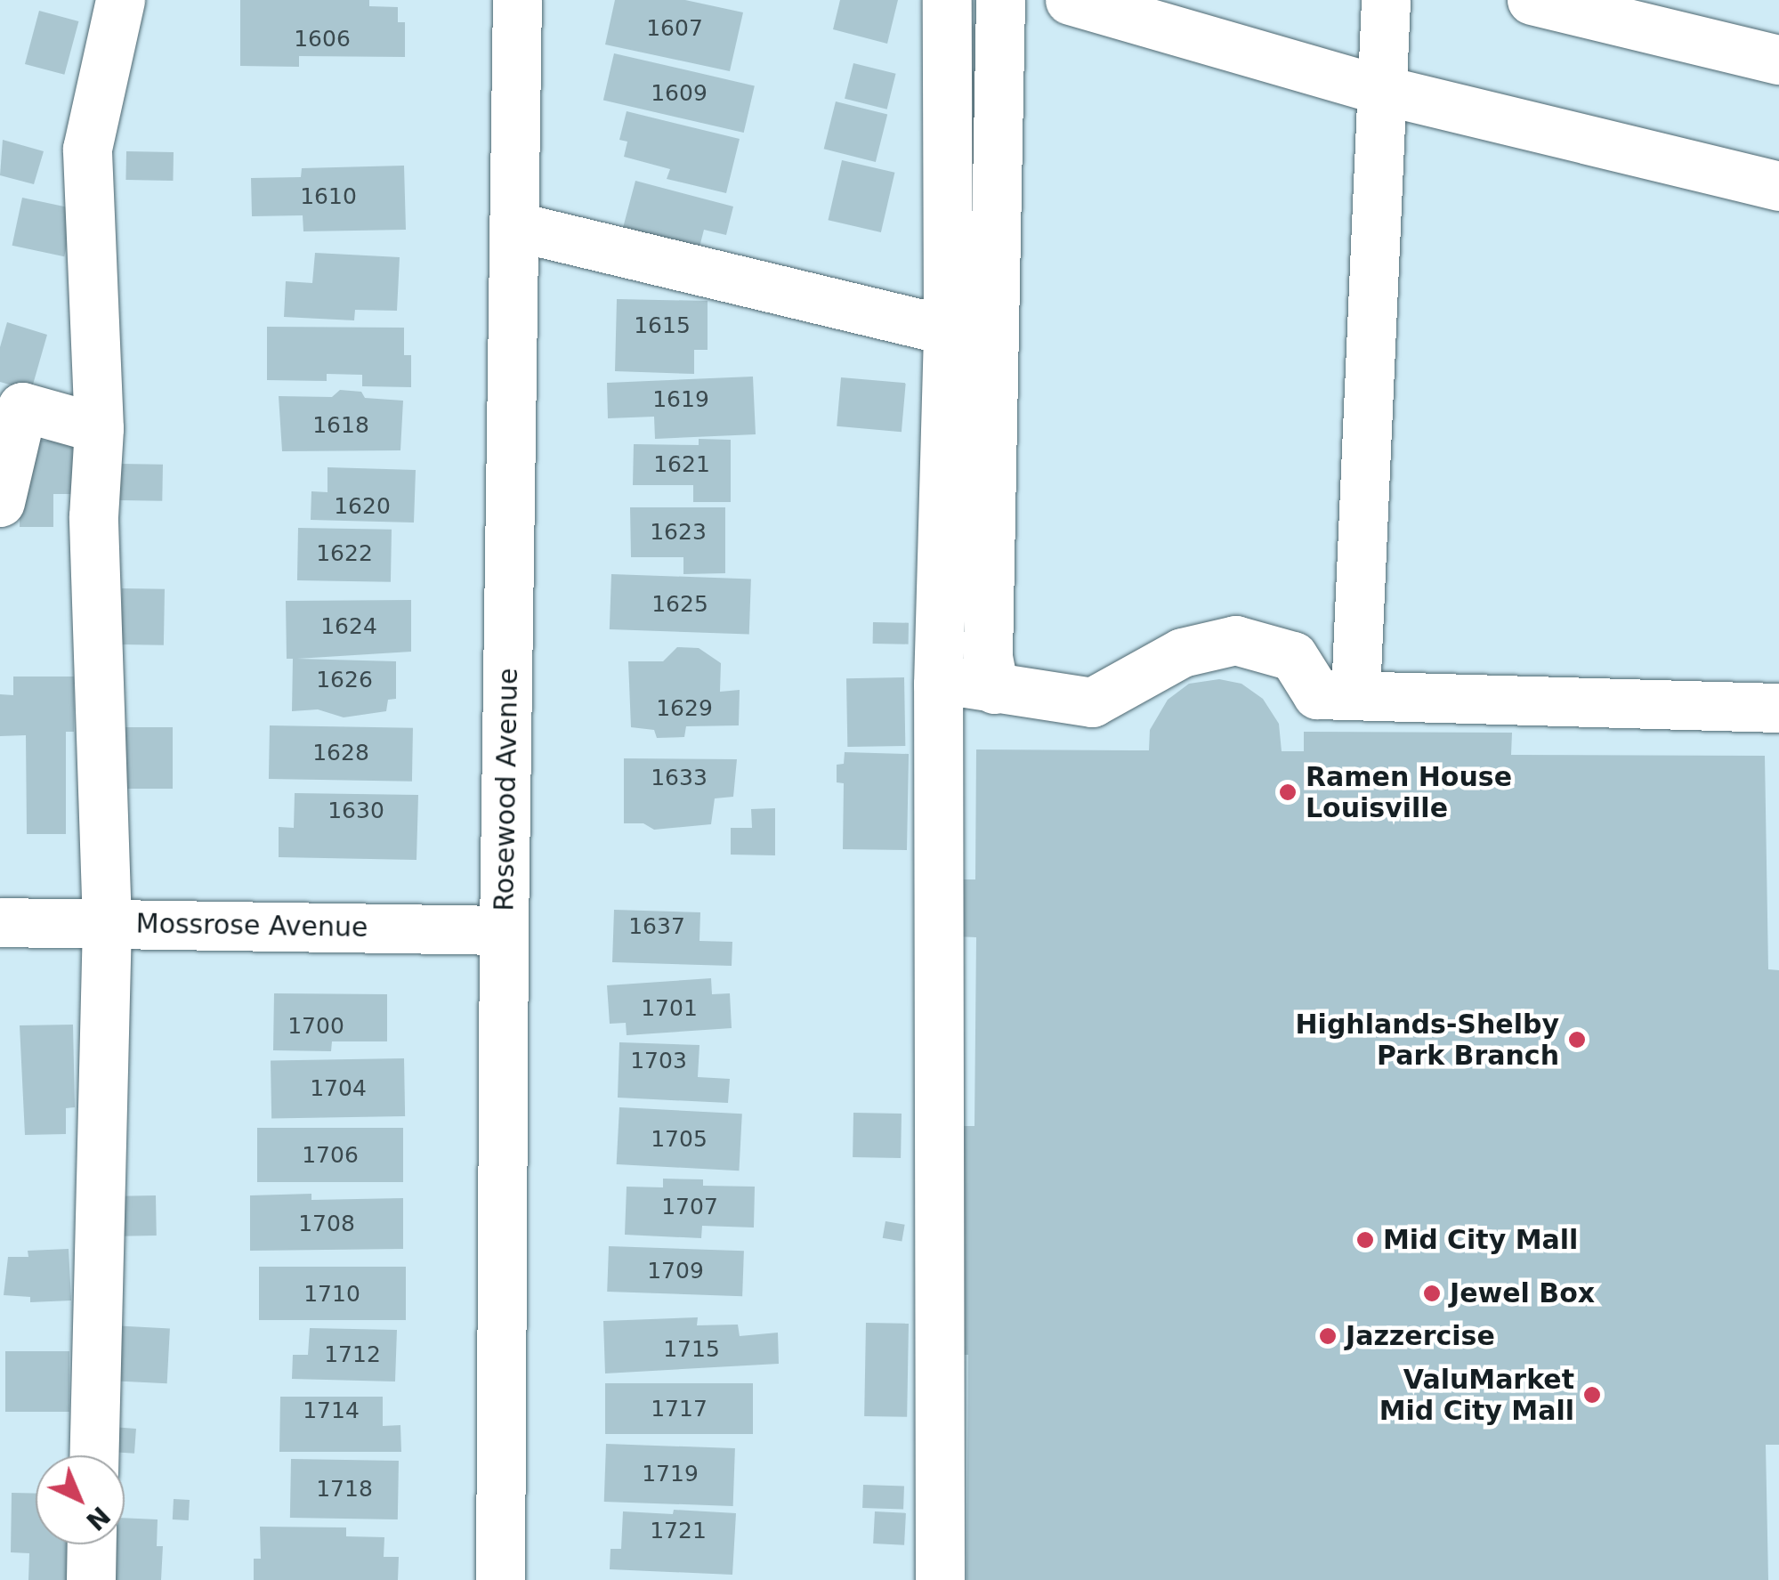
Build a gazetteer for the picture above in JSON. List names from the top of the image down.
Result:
{
  "streets": {
    "street": ["Rosewood Avenue", "Mossrose Avenue"]
  },
  "crossings": [
    ["Rosewood Avenue", "Mossrose Avenue"]
  ],
  "places": [
    "Ramen House Louisville",
    "Highlands-Shelby Park Branch",
    "Mid City Mall",
    "Jewel Box",
    "Jazzercise",
    "ValuMarket Mid City Mall"
  ],
  "house_numbers": [
    "1607",
    "1606",
    "1609",
    "1610",
    "1615",
    "1619",
    "1618",
    "1621",
    "1620",
    "1623",
    "1622",
    "1625",
    "1624",
    "1626",
    "1629",
    "1628",
    "1633",
    "1630",
    "1637",
    "1701",
    "1700",
    "1703",
    "1704",
    "1705",
    "1706",
    "1707",
    "1708",
    "1709",
    "1710",
    "1715",
    "1712",
    "1717",
    "1714",
    "1719",
    "1718",
    "1721"
  ],
  "north": "bottom right"
}
